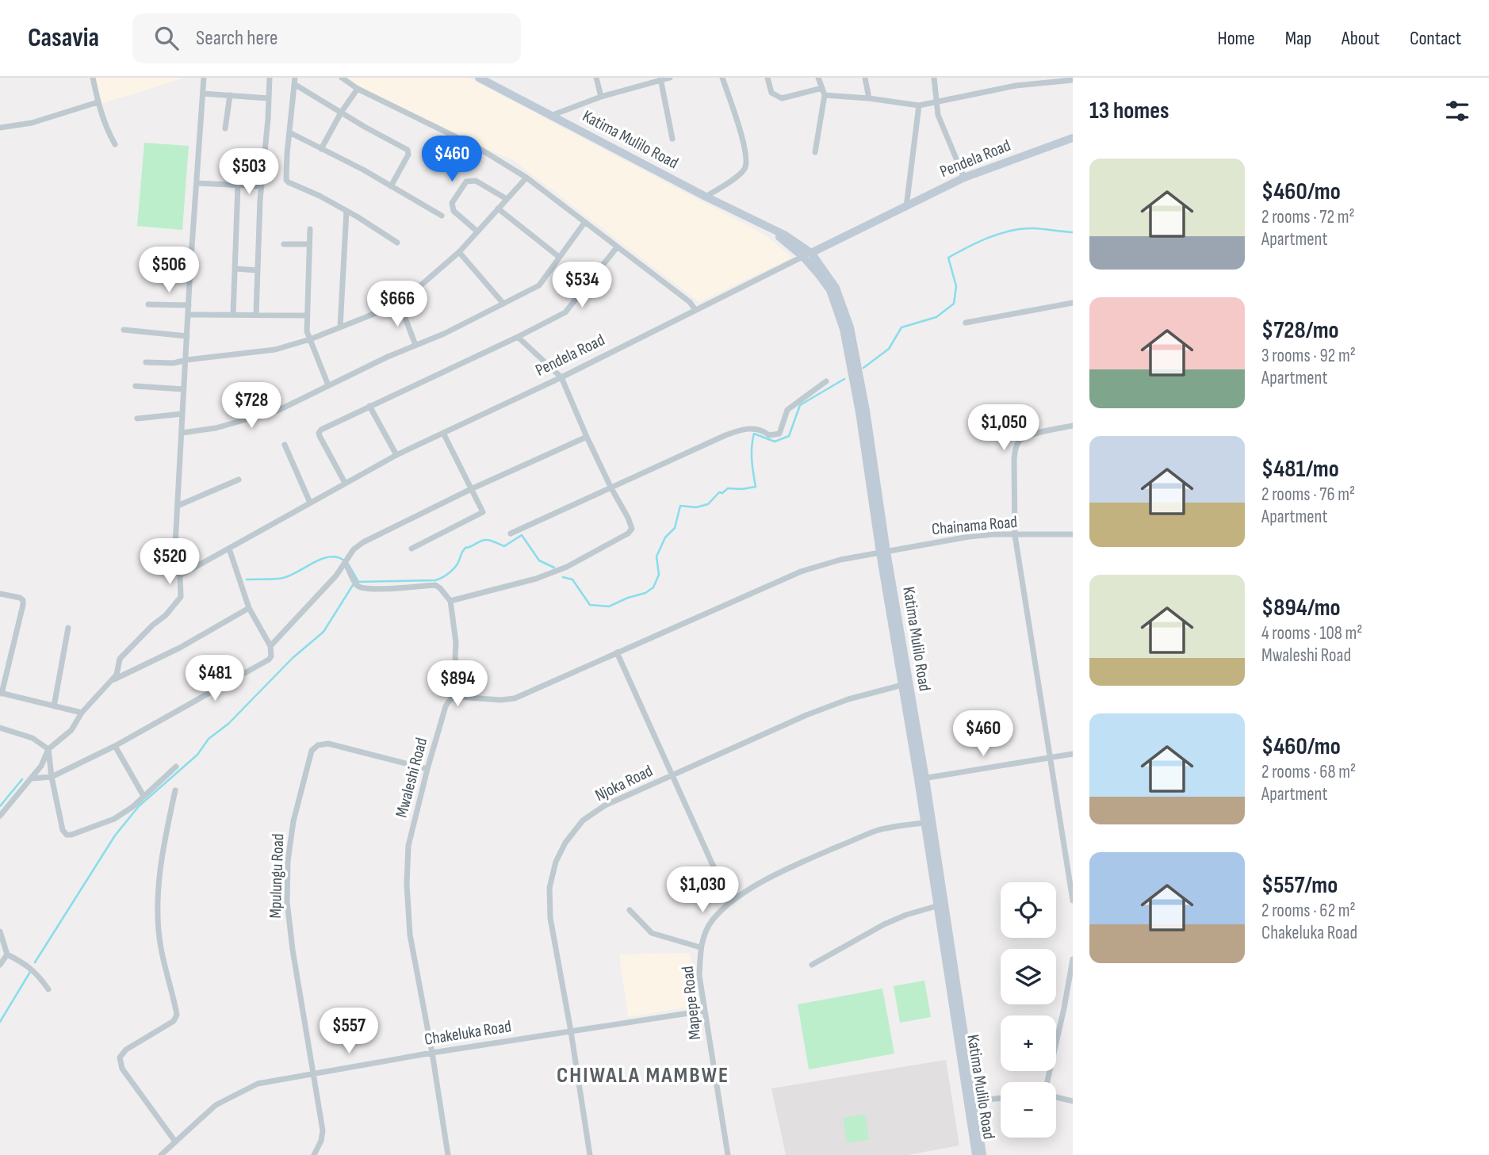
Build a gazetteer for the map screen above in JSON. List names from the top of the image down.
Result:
{
  "streets": {
    "main road": ["Katima Mulilo Road", "Pendela Road"],
    "street": [
      "Chainama Road",
      "Mwaleshi Road",
      "Njoka Road",
      "Mpulungu Road",
      "Mapepe Road",
      "Chakeluka Road"
    ]
  },
  "crossings": [
    ["Katima Mulilo Road", "Pendela Road"],
    ["Katima Mulilo Road", "Chainama Road"],
    ["Katima Mulilo Road", "Njoka Road"],
    ["Katima Mulilo Road", "Mapepe Road"],
    ["Mwaleshi Road", "Mpulungu Road"],
    ["Mwaleshi Road", "Chakeluka Road"],
    ["Njoka Road", "Chakeluka Road"],
    ["Mpulungu Road", "Chakeluka Road"],
    ["Mapepe Road", "Chakeluka Road"]
  ],
  "districts": ["CHIWALA MAMBWE"],
  "page": {
    "header": "Casavia",
    "search": "Search here",
    "nav": [
      "Home",
      "Map",
      "About",
      "Contact"
    ],
    "heading": "13 homes",
    "price": [
      "$460",
      "$503",
      "$506",
      "$534",
      "$666",
      "$728",
      "$1,050",
      "$520",
      "$481",
      "$894",
      "$460",
      "$1,030",
      "$557"
    ],
    "list": [
      {
        "name": "$460/mo",
        "note": "2 rooms · 72 m² · Apartment"
      },
      {
        "name": "$728/mo",
        "note": "3 rooms · 92 m² · Apartment"
      },
      {
        "name": "$481/mo",
        "note": "2 rooms · 76 m² · Apartment"
      },
      {
        "name": "$894/mo",
        "note": "4 rooms · 108 m² · Mwaleshi Road"
      },
      {
        "name": "$460/mo",
        "note": "2 rooms · 68 m² · Apartment"
      },
      {
        "name": "$557/mo",
        "note": "2 rooms · 62 m² · Chakeluka Road"
      }
    ],
    "map_buttons": ["+", "−"]
  }
}
